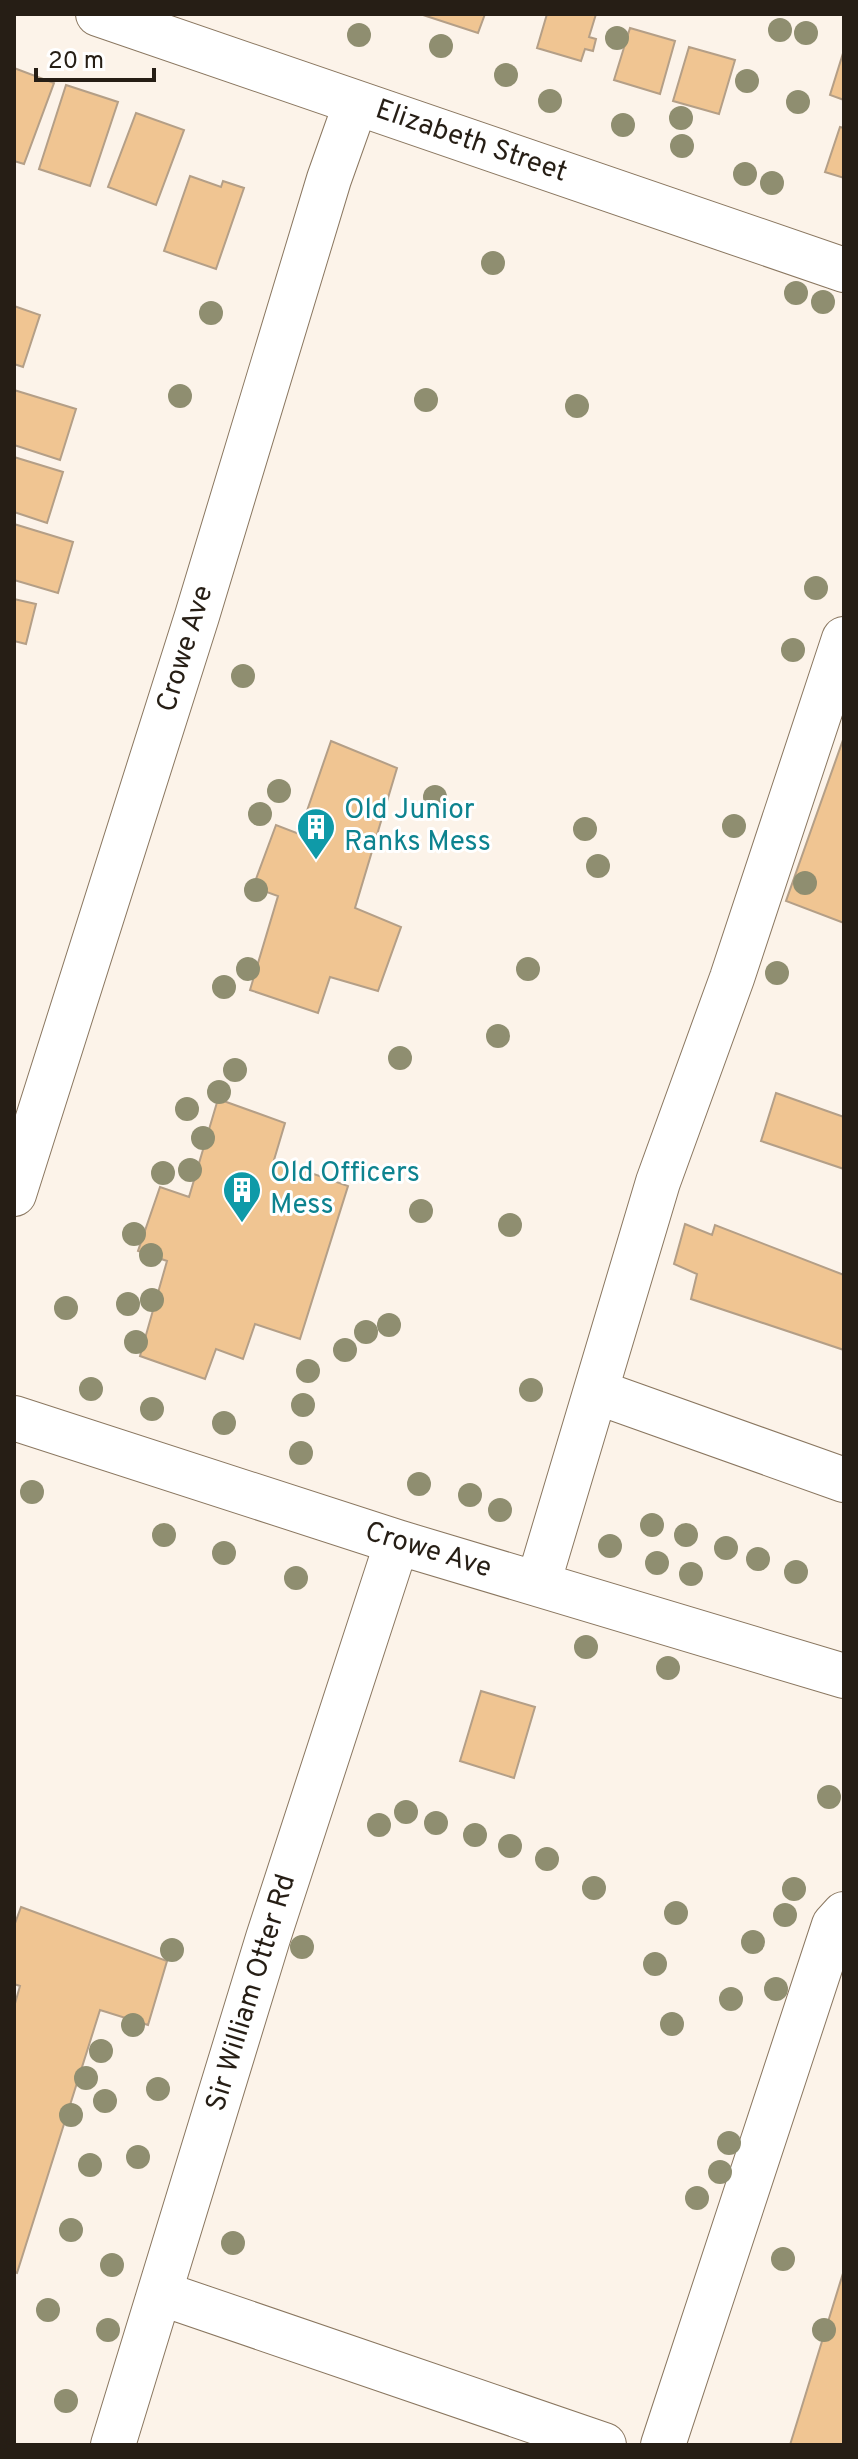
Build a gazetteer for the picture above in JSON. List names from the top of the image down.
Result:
{
  "streets": {
    "street": ["Elizabeth Street", "Crowe Ave", "Sir William Otter Rd"]
  },
  "crossings": [
    ["Elizabeth Street", "Crowe Ave"],
    ["Crowe Ave", "Sir William Otter Rd"]
  ],
  "places": {
    "building": ["Old Junior Ranks Mess", "Old Officers Mess"]
  },
  "scale_bar": "20 m"
}
